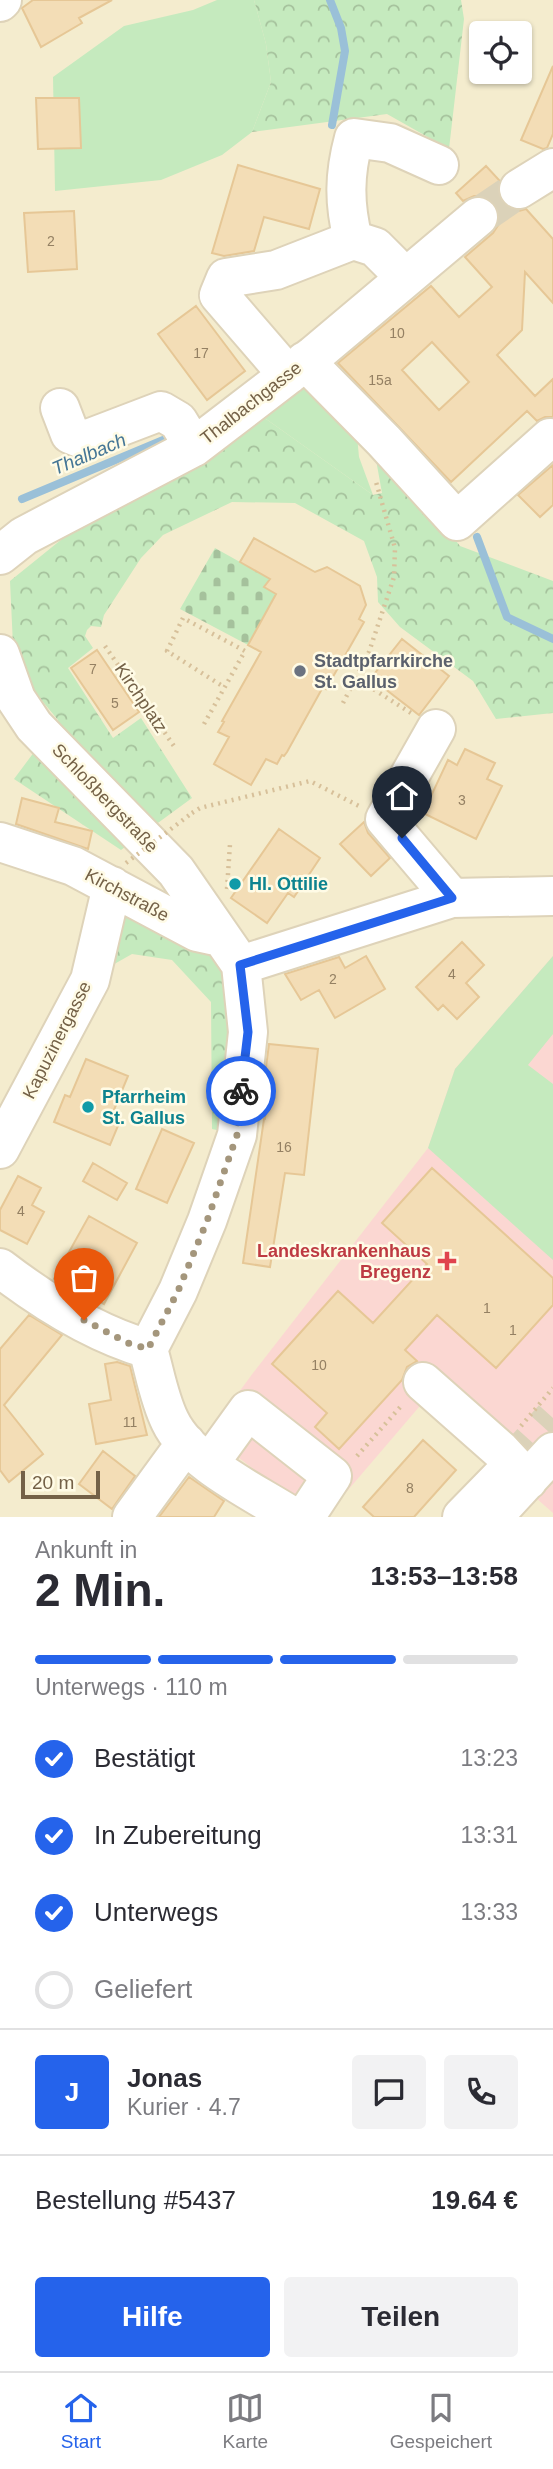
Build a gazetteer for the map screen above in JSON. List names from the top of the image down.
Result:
{
  "streets": {
    "street": [
      "Thalbachgasse",
      "Schloßbergstraße",
      "Kirchstraße",
      "Kapuzinergasse"
    ],
    "path": ["Kirchplatz"]
  },
  "crossings": [
    ["Schloßbergstraße", "Kirchstraße"],
    ["Kirchstraße", "Kapuzinergasse"]
  ],
  "water": ["Thalbach"],
  "places": {
    "other": ["Stadtpfarrkirche St. Gallus", "Hl. Ottilie", "Pfarrheim St. Gallus"],
    "health": ["Landeskrankenhaus Bregenz"]
  },
  "house_numbers": [
    "2",
    "10",
    "17",
    "15a",
    "7",
    "5",
    "3",
    "4",
    "2",
    "16",
    "4",
    "1",
    "1",
    "10",
    "11",
    "8"
  ],
  "scale_bar": "20 m",
  "page": {
    "scale": "20 m",
    "heading": ["2 Min.", "Ankunft in", "13:53–13:58"],
    "panel": [
      "Jonas",
      "Kurier · 4.7",
      "Bestellung #5437",
      "19.64 €"
    ],
    "bar": "Unterwegs · 110 m",
    "list": [
      ["Bestätigt", "13:23"],
      ["In Zubereitung", "13:31"],
      ["Unterwegs", "13:33"],
      "Geliefert"
    ],
    "round": "J",
    "buttons": ["Hilfe", "Teilen"],
    "tabs": ["Start", "Karte", "Gespeichert"]
  }
}
